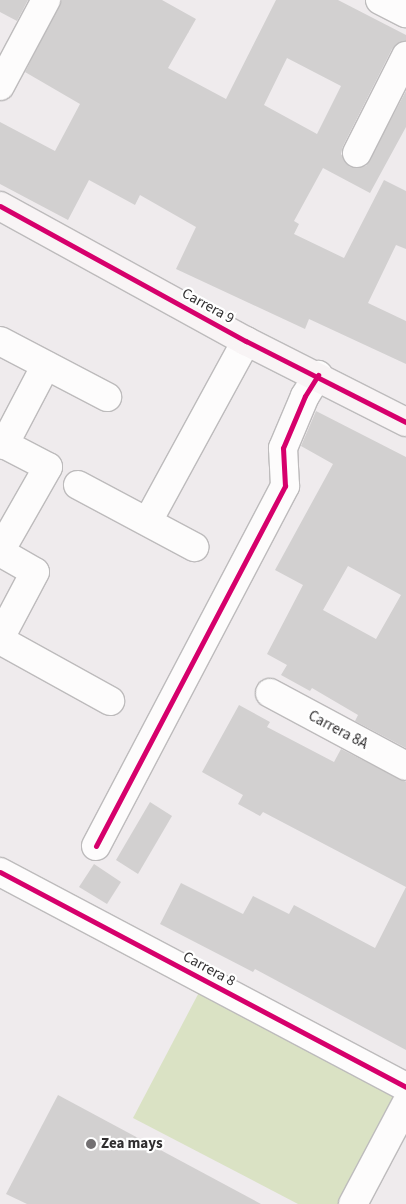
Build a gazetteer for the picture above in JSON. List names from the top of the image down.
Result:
{
  "streets": {
    "main road": ["Carrera 9"],
    "street": ["Carrera 8A", "Carrera 8"]
  },
  "places": ["Zea mays"]
}
